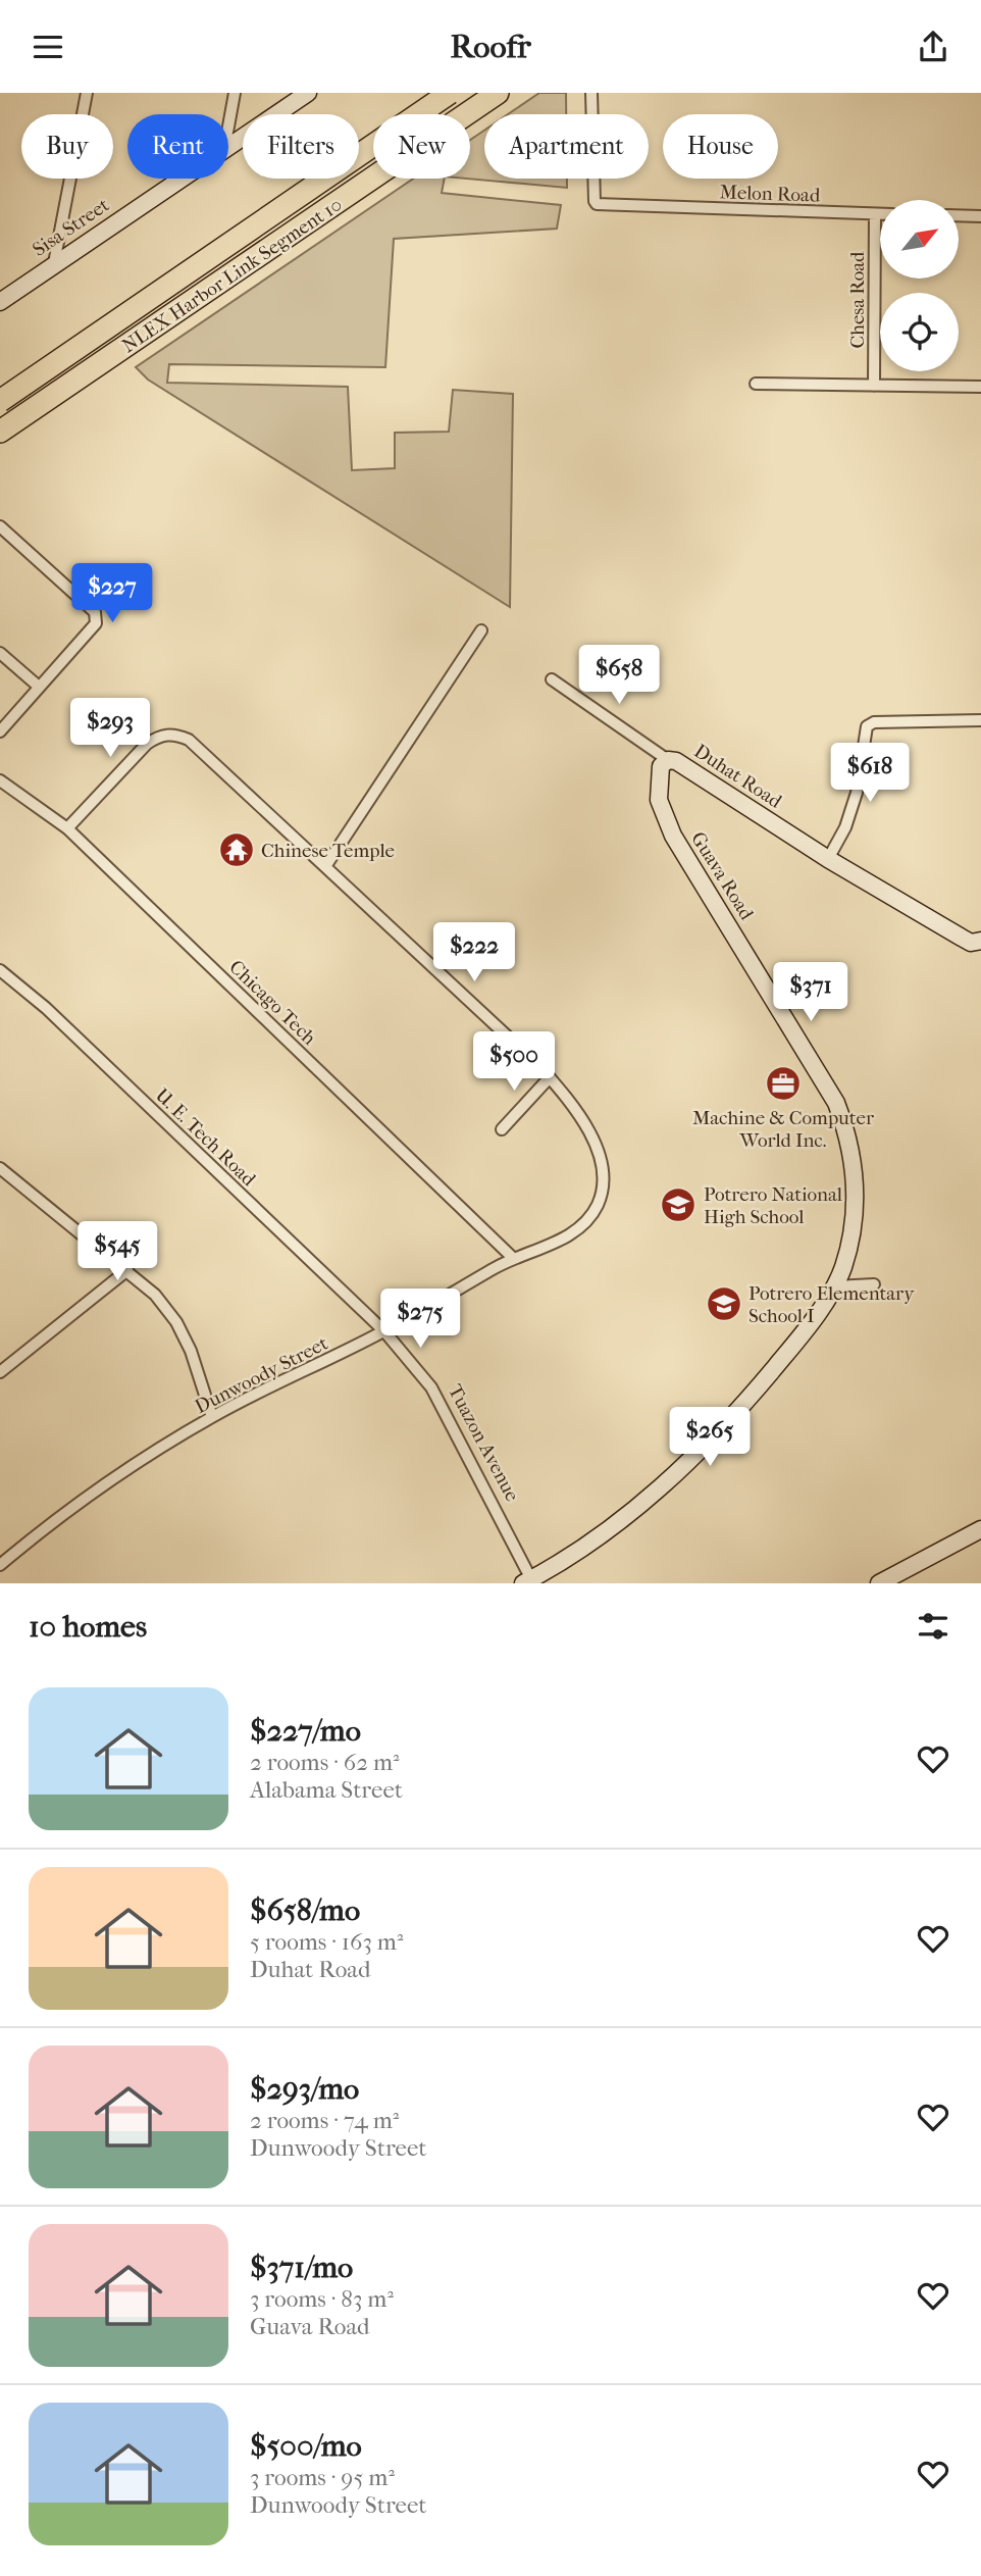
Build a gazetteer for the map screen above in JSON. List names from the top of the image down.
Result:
{
  "streets": {
    "highway": ["NLEX Harbor Link Segment 10"],
    "street": [
      "Melon Road",
      "Sisa Street",
      "Chesa Road",
      "Duhat Road",
      "Guava Road",
      "Chicago Tech",
      "U. E. Tech Road",
      "Dunwoody Street",
      "Tuazon Avenue"
    ]
  },
  "crossings": [
    ["Melon Road", "Chesa Road"],
    ["Duhat Road", "Guava Road"],
    ["Guava Road", "Tuazon Avenue"],
    ["Chicago Tech", "Dunwoody Street"],
    ["U. E. Tech Road", "Dunwoody Street"],
    ["U. E. Tech Road", "Tuazon Avenue"],
    ["Dunwoody Street", "Tuazon Avenue"]
  ],
  "places": {
    "temple": ["Chinese Temple"],
    "office": ["Machine & Computer World Inc."],
    "school or university": ["Potrero National High School", "Potrero Elementary School I"]
  },
  "north": "top right",
  "page": {
    "header": "Roofr",
    "chip": [
      "Buy",
      "Rent",
      "Filters",
      "New",
      "Apartment",
      "House"
    ],
    "price": [
      "$227",
      "$658",
      "$293",
      "$618",
      "$222",
      "$371",
      "$500",
      "$545",
      "$275",
      "$265"
    ],
    "heading": "10 homes",
    "list": [
      {
        "name": "$227/mo",
        "note": "2 rooms · 62 m² · Alabama Street"
      },
      {
        "name": "$658/mo",
        "note": "5 rooms · 163 m² · Duhat Road"
      },
      {
        "name": "$293/mo",
        "note": "2 rooms · 74 m² · Dunwoody Street"
      },
      {
        "name": "$371/mo",
        "note": "3 rooms · 83 m² · Guava Road"
      },
      {
        "name": "$500/mo",
        "note": "3 rooms · 95 m² · Dunwoody Street"
      }
    ]
  }
}
